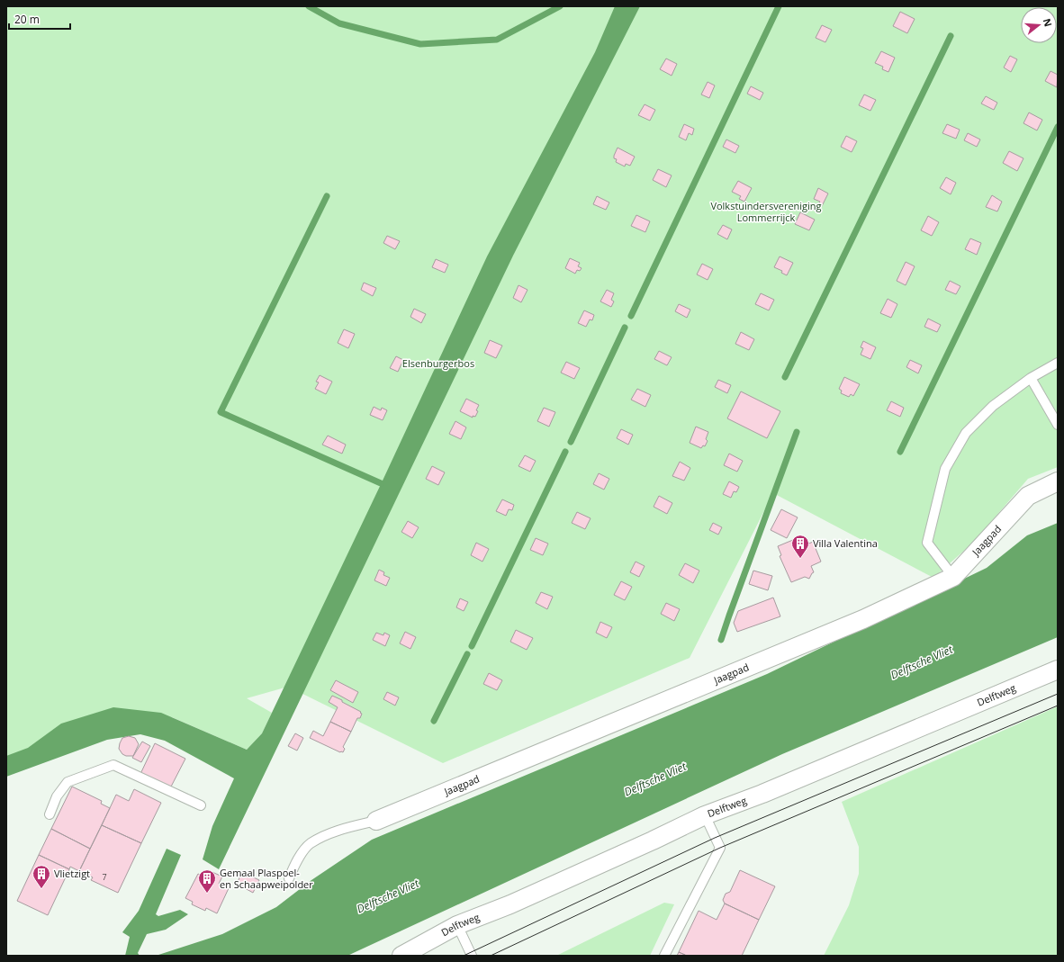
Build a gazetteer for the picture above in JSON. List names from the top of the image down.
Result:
{
  "streets": {
    "street": ["Jaagpad", "Delftweg"]
  },
  "water": ["Delftsche Vliet"],
  "parks": ["Volkstuindersvereniging Lommerrijck", "Elsenburgerbos"],
  "places": {
    "building": ["Villa Valentina", "Vlietzigt", "Gemaal Plaspoel- en Schaapweipolder"]
  },
  "house_numbers": ["7"],
  "scale_bar": "20 m",
  "north": "right"
}
